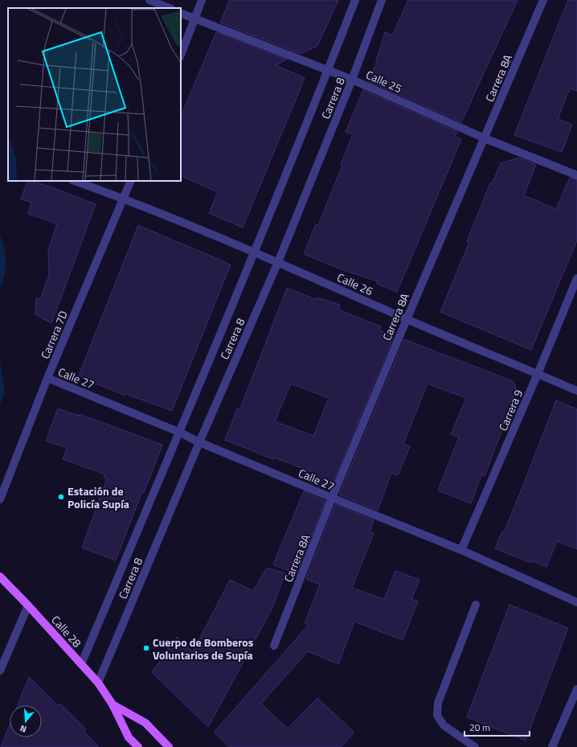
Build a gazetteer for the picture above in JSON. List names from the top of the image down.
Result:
{
  "streets": {
    "main road": ["Calle 28"],
    "street": [
      "Carrera 8A",
      "Calle 25",
      "Carrera 8",
      "Calle 26",
      "Carrera 7D",
      "Calle 27",
      "Carrera 9"
    ]
  },
  "crossings": [
    ["Carrera 8A", "Calle 25"],
    ["Carrera 8A", "Calle 26"],
    ["Carrera 8A", "Calle 27"],
    ["Calle 25", "Carrera 8"],
    ["Carrera 8", "Calle 26"],
    ["Carrera 8", "Calle 27"],
    ["Carrera 8", "Calle 28"],
    ["Calle 26", "Carrera 7D"],
    ["Calle 26", "Carrera 9"],
    ["Carrera 7D", "Calle 27"],
    ["Calle 27", "Carrera 9"]
  ],
  "places": ["Estación de Policía Supía", "Cuerpo de Bomberos Voluntarios de Supía"],
  "scale_bar": "20 m",
  "north": "bottom"
}
